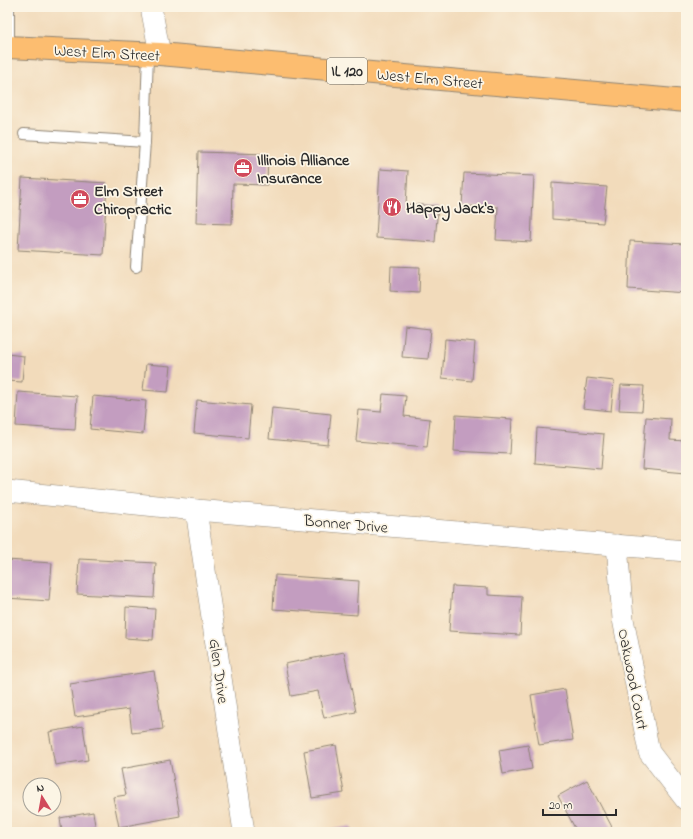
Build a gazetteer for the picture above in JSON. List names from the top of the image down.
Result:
{
  "streets": {
    "main road": ["West Elm Street", "IL 120"],
    "street": ["Bonner Drive", "Glen Drive", "Oakwood Court"]
  },
  "crossings": [
    ["Bonner Drive", "Glen Drive"],
    ["Bonner Drive", "Oakwood Court"]
  ],
  "places": {
    "office": ["Illinois Alliance Insurance", "Elm Street Chiropractic"],
    "restaurant": ["Happy Jack's"]
  },
  "scale_bar": "20 m",
  "north": "top"
}
